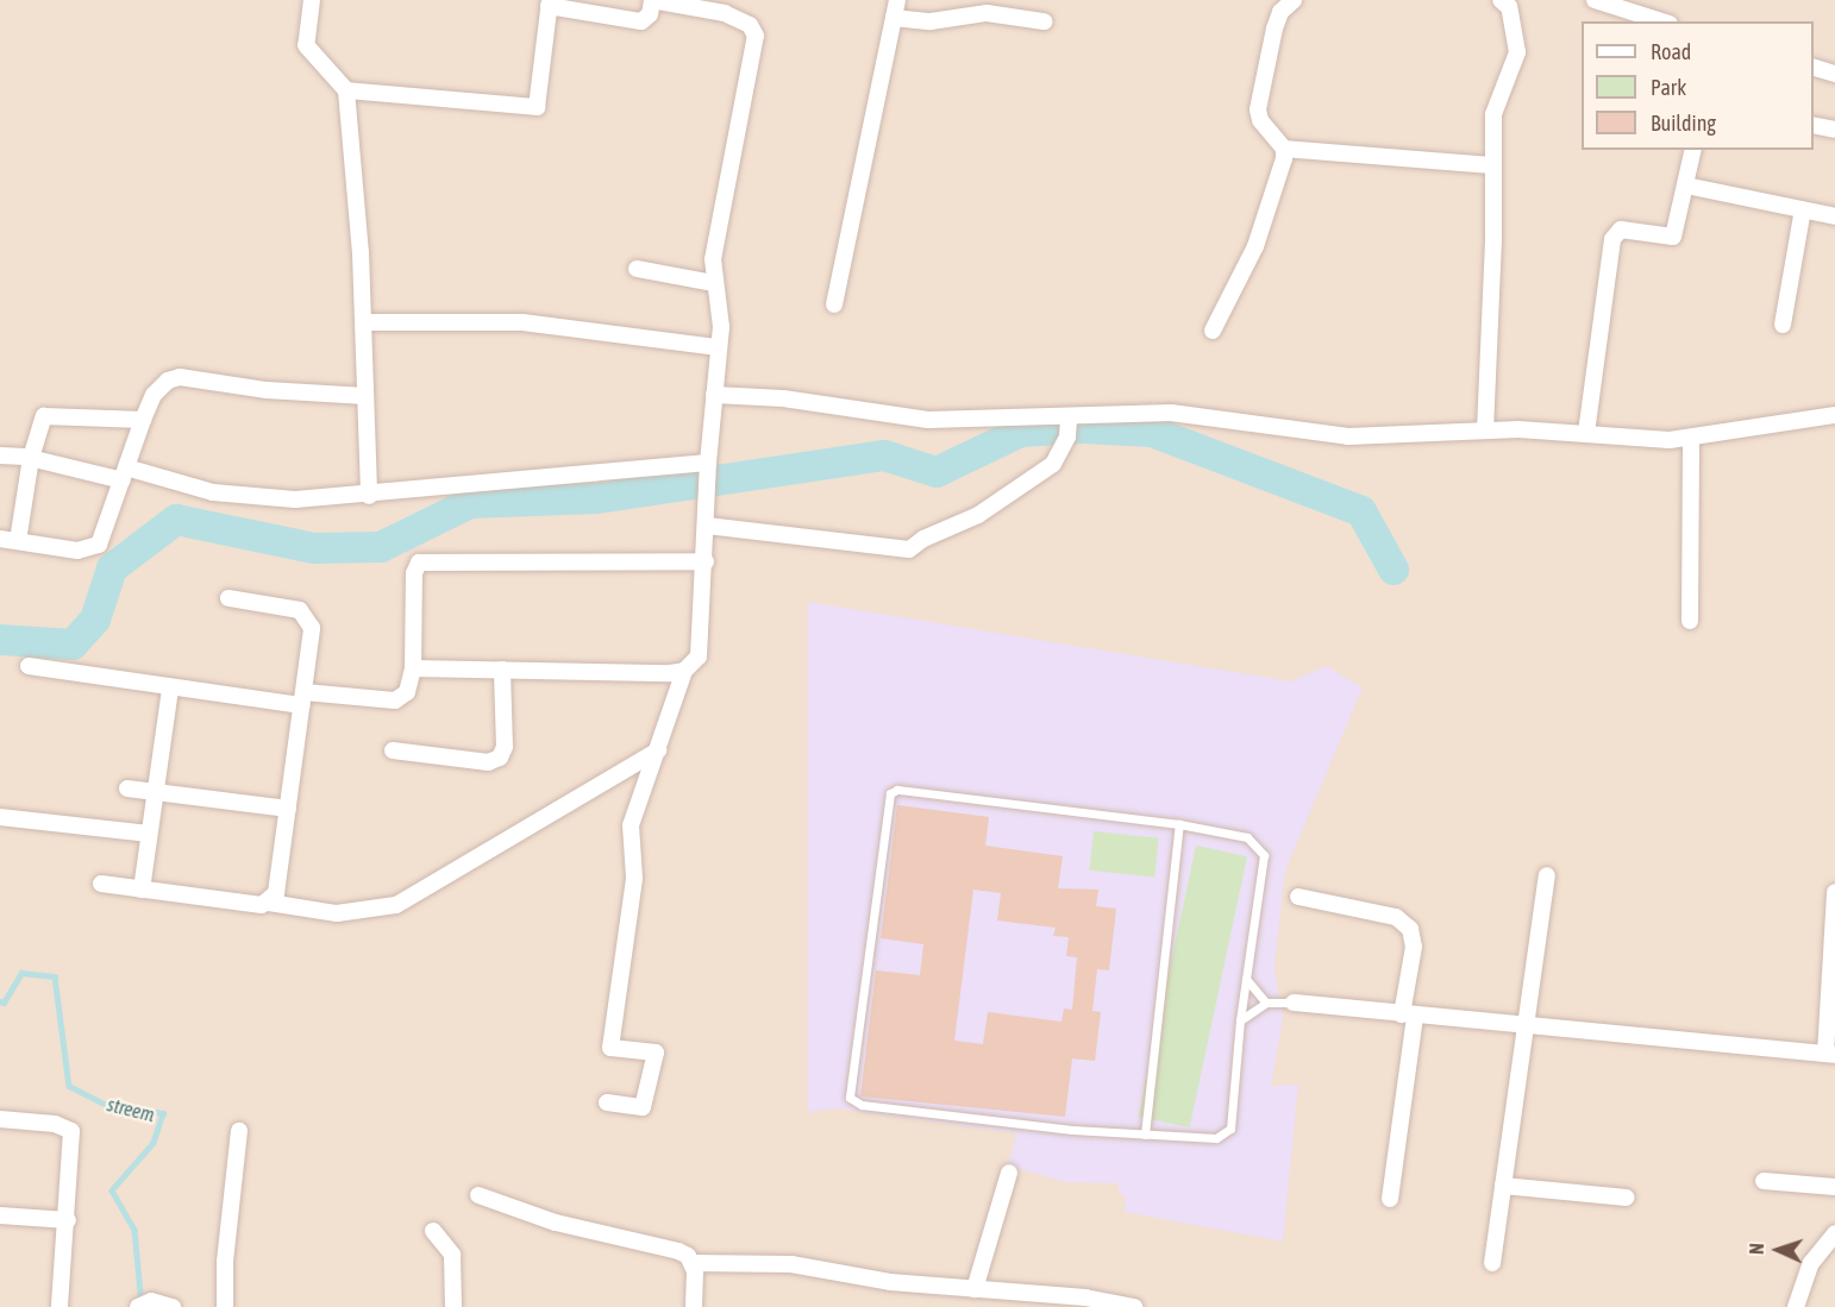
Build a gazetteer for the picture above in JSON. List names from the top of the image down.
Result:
{
  "water": ["streem"],
  "legend": ["Road", "Park", "Building"],
  "north": "left"
}
